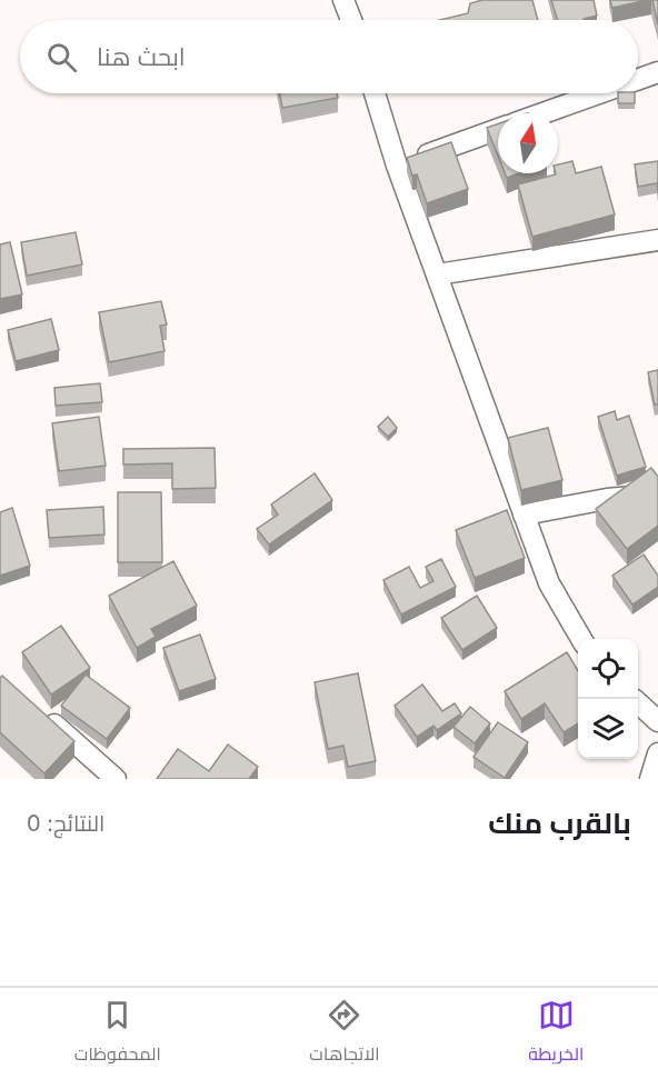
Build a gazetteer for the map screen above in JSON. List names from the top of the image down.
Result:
{
  "north": "top",
  "page": {
    "search": "ابحث هنا",
    "heading": ["بالقرب منك", "النتائج: 0"],
    "nav": ["الخريطة", "الاتجاهات", "المحفوظات"]
  }
}
